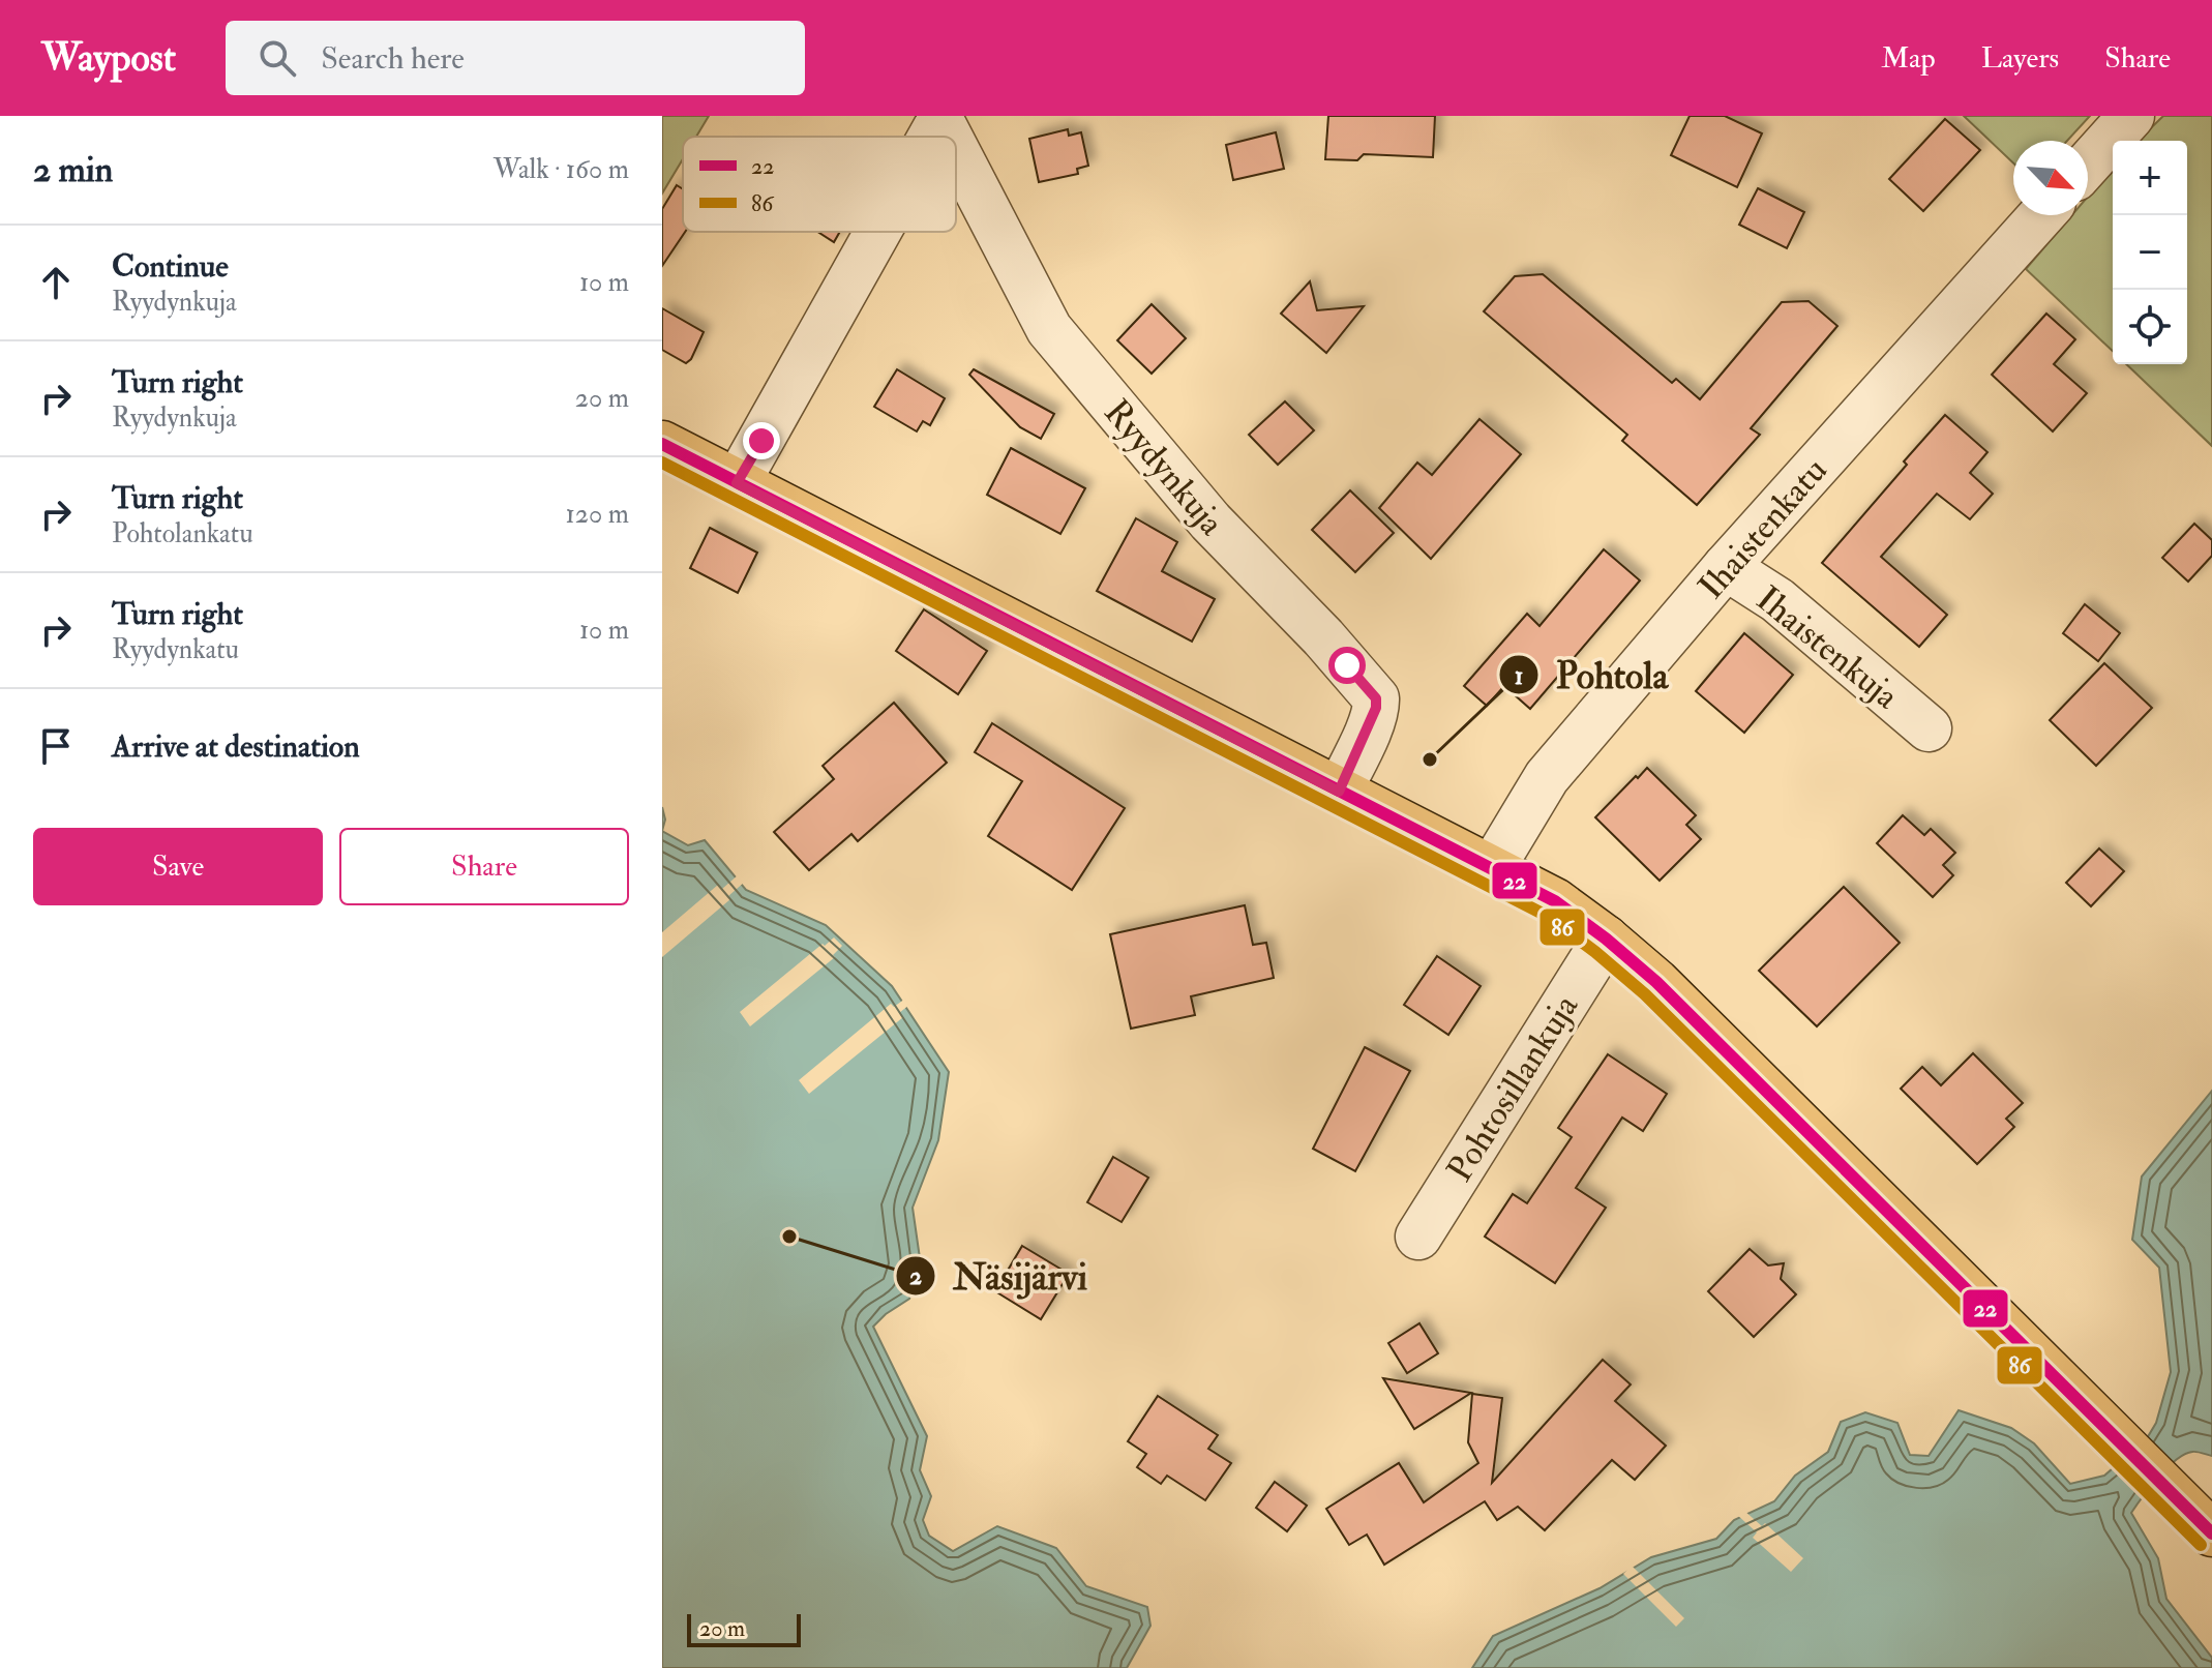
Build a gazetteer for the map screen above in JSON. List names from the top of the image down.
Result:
{
  "streets": {
    "street": [
      "Ryydynkuja",
      "Ihaistenkatu",
      "Ihaistenkuja",
      "Pohtosillankuja"
    ]
  },
  "crossings": [
    ["Ihaistenkatu", "Ihaistenkuja"]
  ],
  "places": ["Pohtola", "Näsijärvi"],
  "lines": ["transit line 22", "transit line 86"],
  "legend": ["22", "86"],
  "scale_bar": "20 m",
  "north": "bottom right",
  "page": {
    "header": "Waypost",
    "search": "Search here",
    "nav": ["Map", "Layers", "Share"],
    "heading": ["2 min", "Walk · 160 m"],
    "map_buttons": ["+", "−"],
    "list": [
      ["Continue", "Ryydynkuja", "10 m"],
      ["Turn right", "Ryydynkuja", "20 m"],
      ["Turn right", "Pohtolankatu", "120 m"],
      ["Turn right", "Ryydynkatu", "10 m"],
      "Arrive at destination"
    ],
    "buttons": ["Save", "Share"],
    "scale": "20 m"
  }
}
